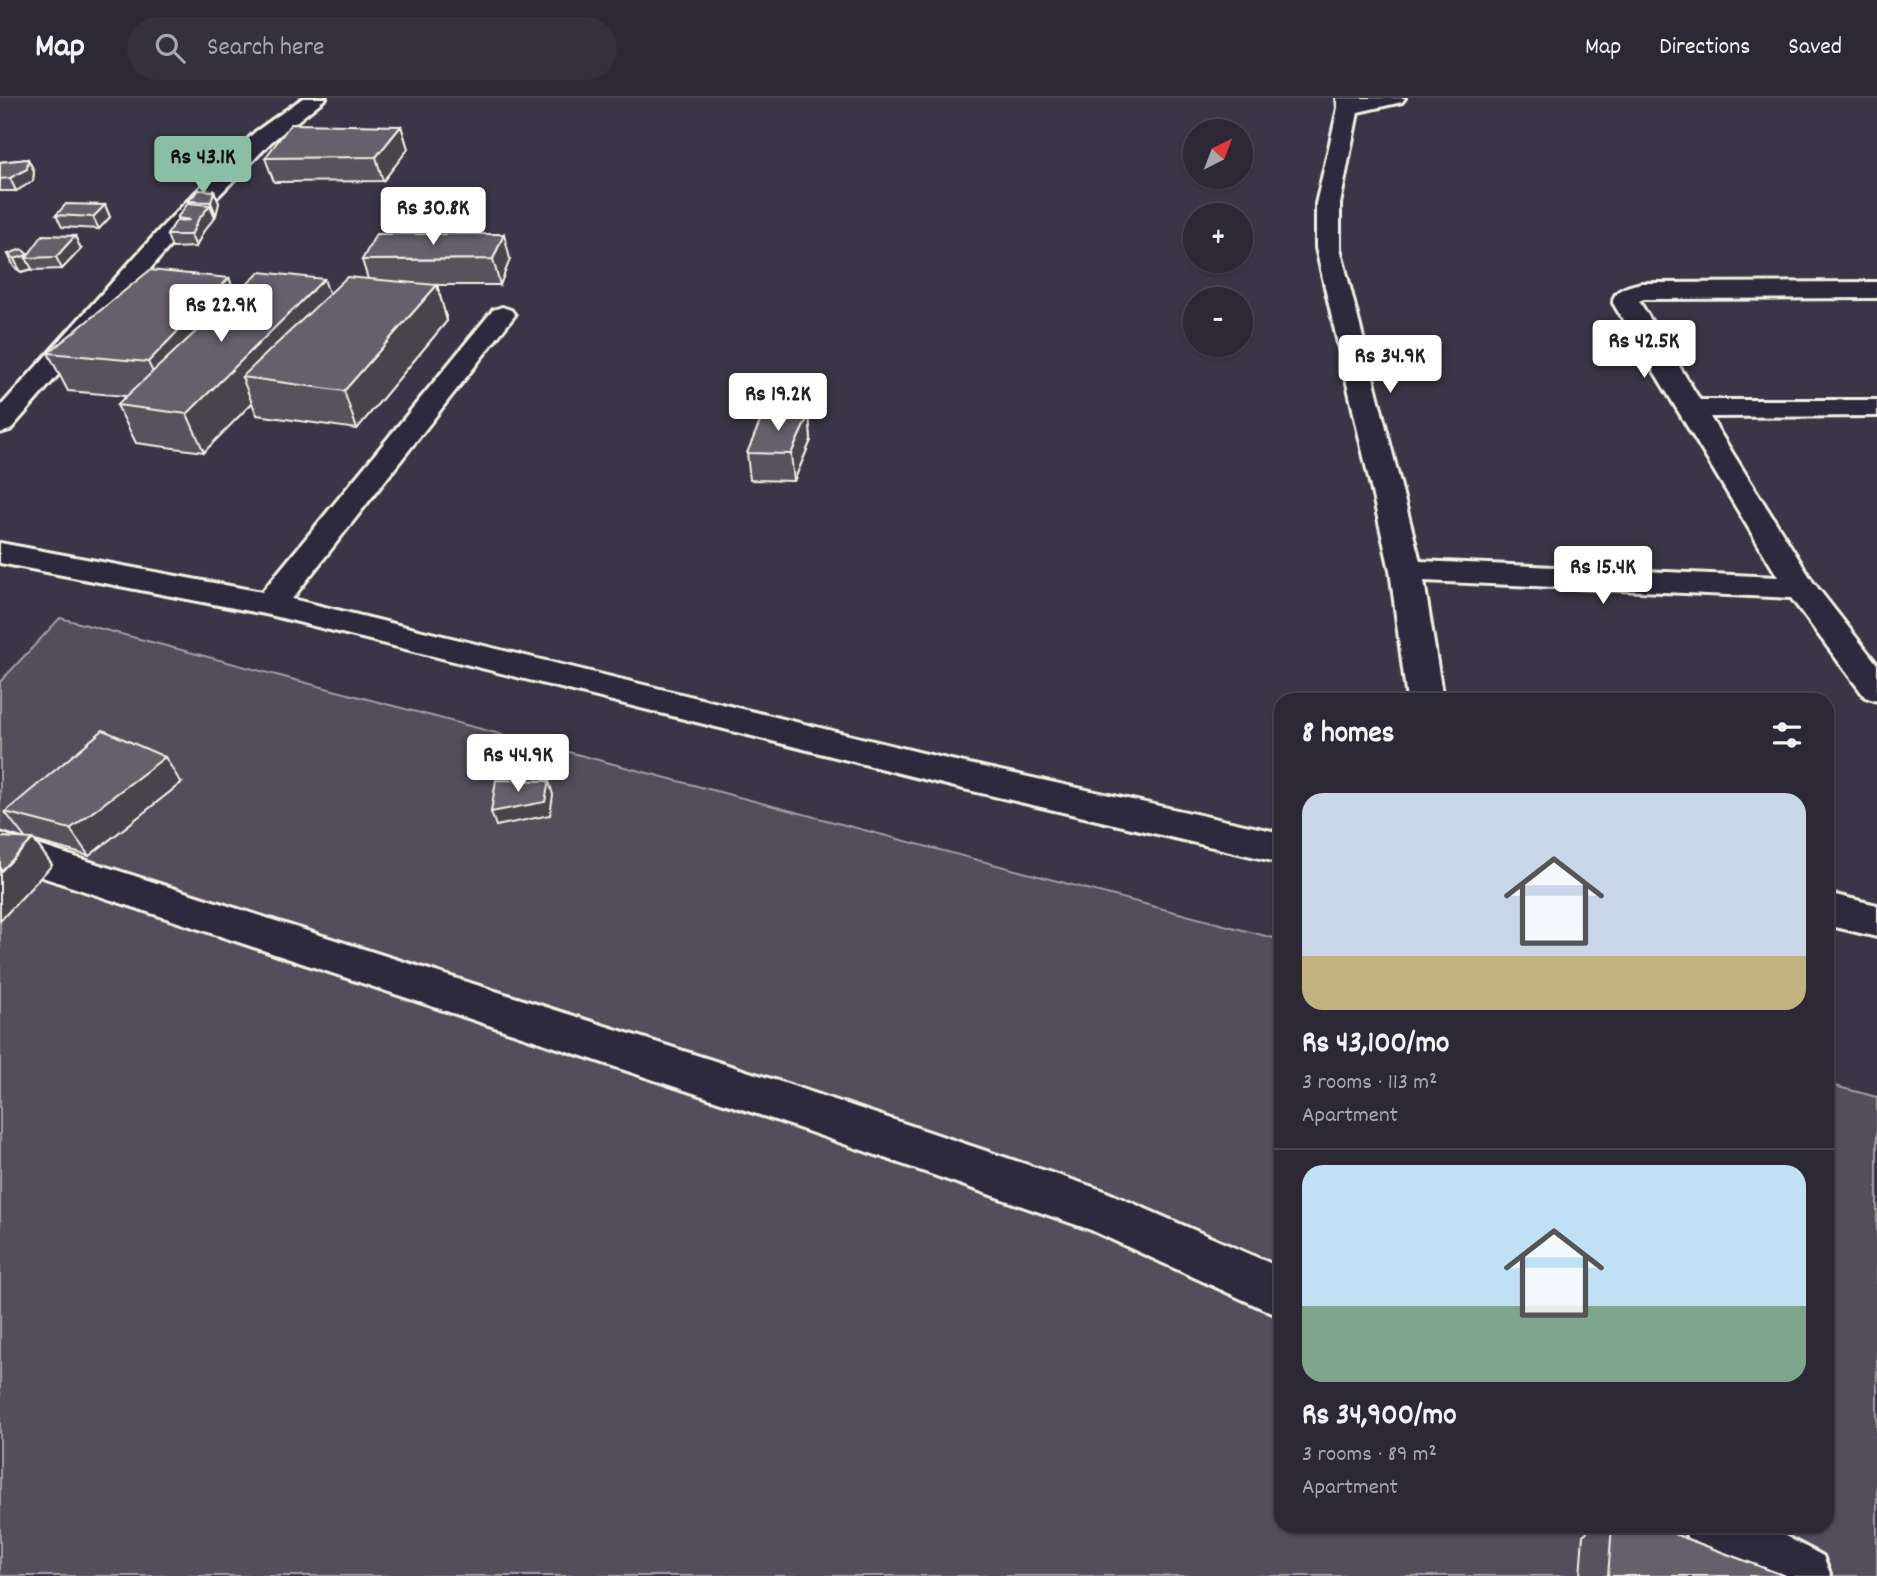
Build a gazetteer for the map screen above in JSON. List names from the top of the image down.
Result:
{
  "north": "top right",
  "page": {
    "header": "Map",
    "search": "Search here",
    "nav": ["Map", "Directions", "Saved"],
    "map_buttons": ["+", "−"],
    "price": [
      "Rs 43.1K",
      "Rs 30.8K",
      "Rs 22.9K",
      "Rs 42.5K",
      "Rs 34.9K",
      "Rs 19.2K",
      "Rs 15.4K",
      "Rs 44.9K"
    ],
    "heading": "8 homes",
    "list": [
      {
        "name": "Rs 43,100/mo",
        "note": "3 rooms · 113 m² · Apartment"
      },
      {
        "name": "Rs 34,900/mo",
        "note": "3 rooms · 89 m² · Apartment"
      }
    ]
  }
}
